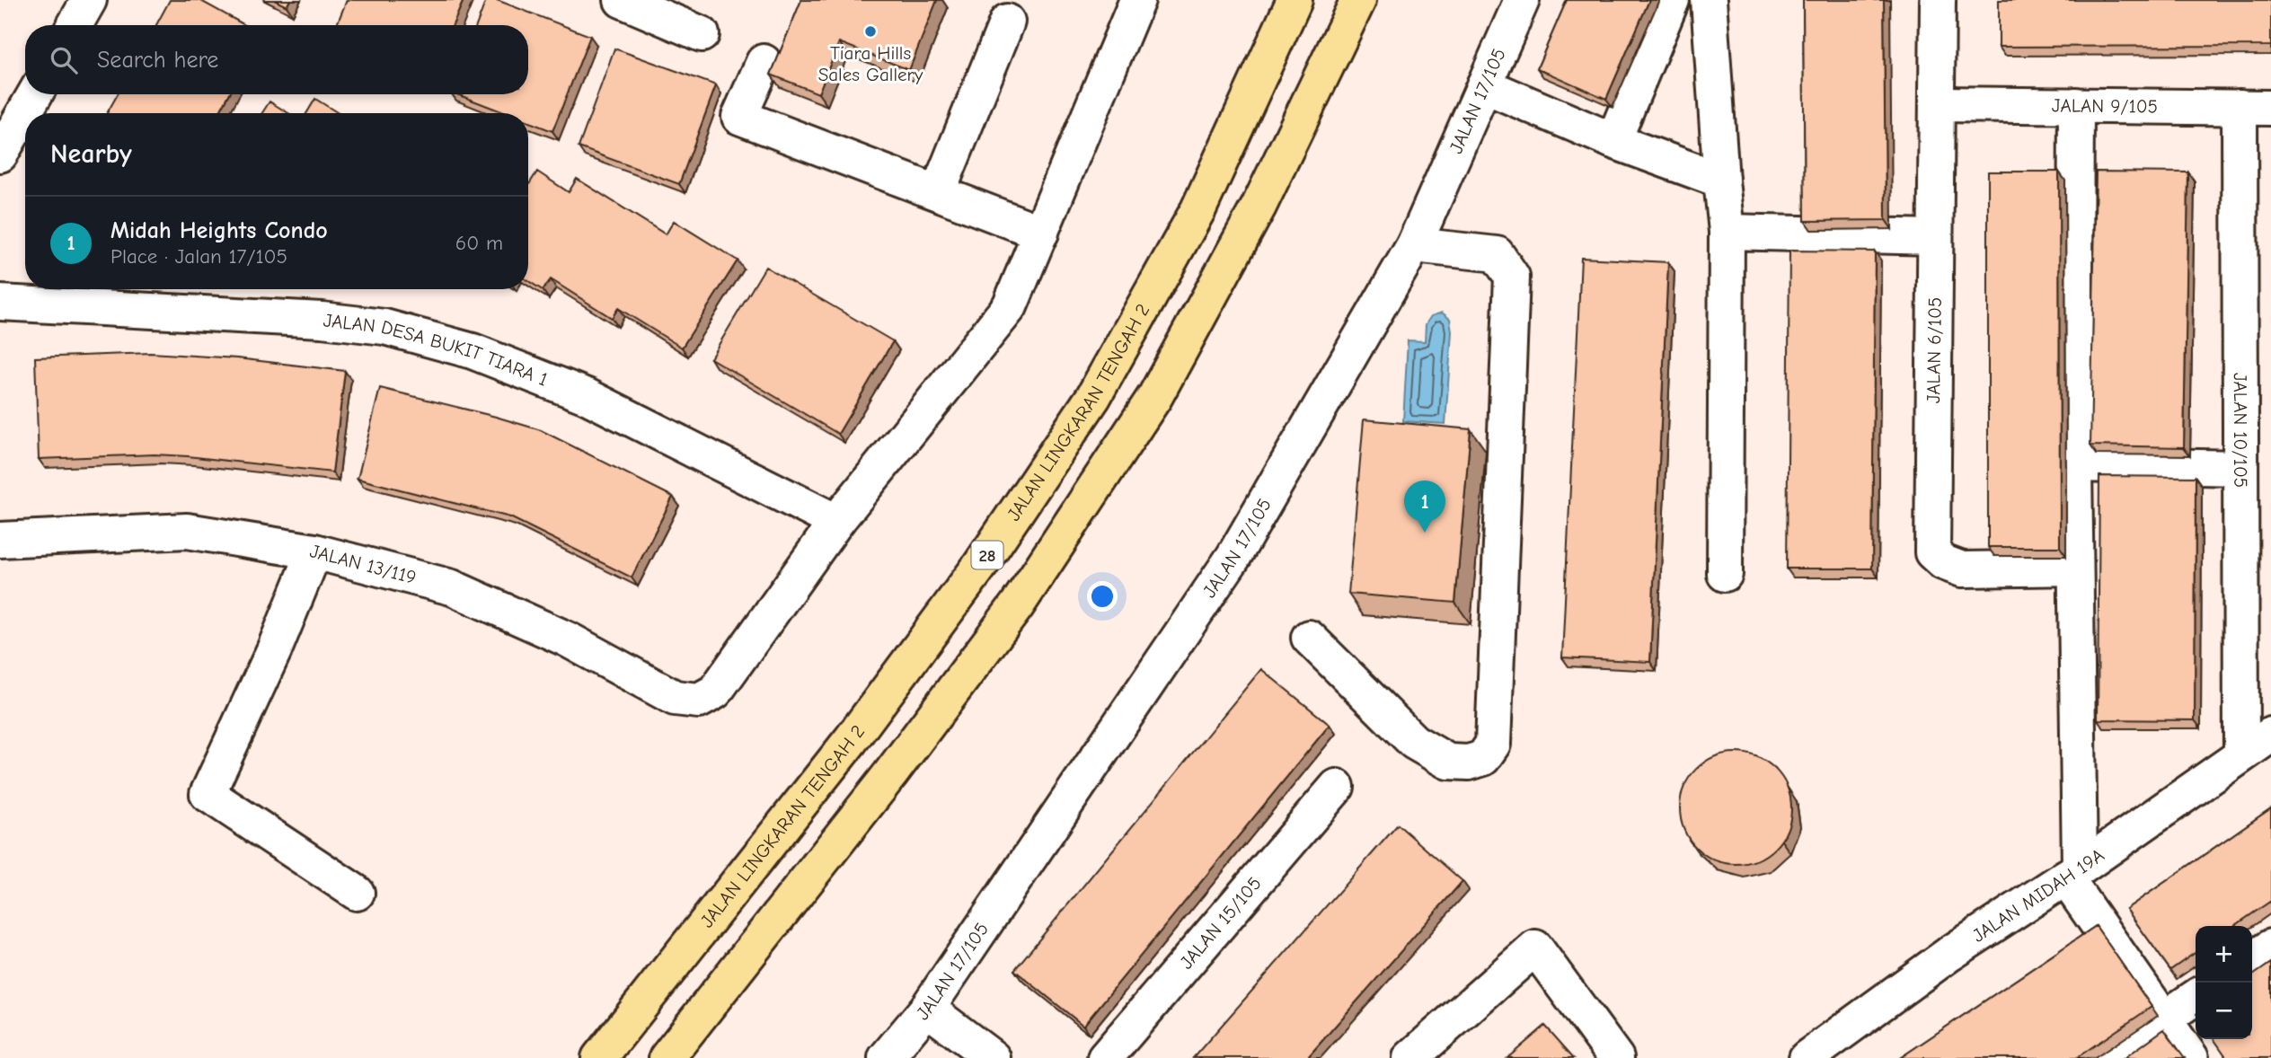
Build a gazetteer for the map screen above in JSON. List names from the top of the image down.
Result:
{
  "streets": {
    "highway": ["JALAN LINGKARAN TENGAH 2", "28"],
    "street": [
      "JALAN 17/105",
      "JALAN 9/105",
      "JALAN 6/105",
      "JALAN DESA BUKIT TIARA 1",
      "JALAN 10/105",
      "JALAN 13/119",
      "JALAN MIDAH 19A",
      "JALAN 15/105"
    ]
  },
  "crossings": [
    ["JALAN 9/105", "JALAN 6/105"],
    ["JALAN 9/105", "JALAN 10/105"],
    ["JALAN DESA BUKIT TIARA 1", "JALAN 13/119"],
    ["JALAN 10/105", "JALAN MIDAH 19A"]
  ],
  "places": ["Tiara Hills Sales Gallery"],
  "page": {
    "search": "Search here",
    "heading": "Nearby",
    "list": [
      {
        "mark": "1",
        "name": "Midah Heights Condo",
        "note": "Place · Jalan 17/105",
        "value": "60 m"
      }
    ],
    "pins": "1",
    "map_buttons": ["+", "−"]
  }
}
